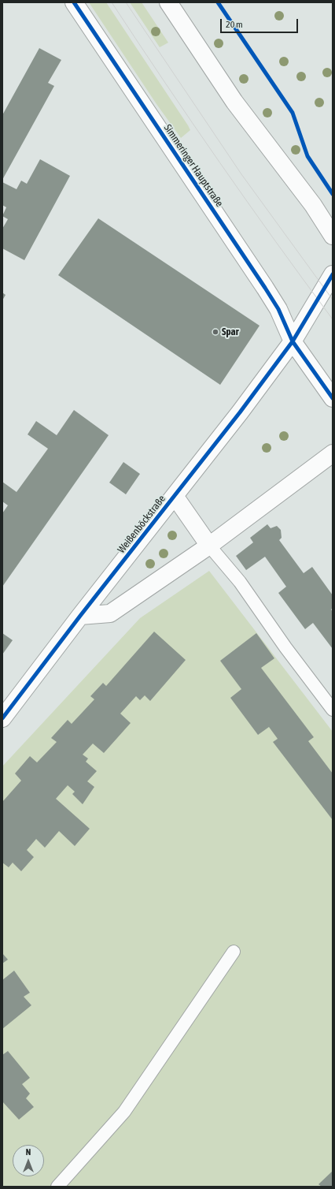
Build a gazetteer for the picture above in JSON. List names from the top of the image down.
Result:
{
  "streets": {
    "street": ["Simmeringer Hauptstraße", "Weißenböckstraße"]
  },
  "crossings": [
    ["Simmeringer Hauptstraße", "Weißenböckstraße"]
  ],
  "places": ["Spar"],
  "scale_bar": "20 m",
  "north": "top"
}
